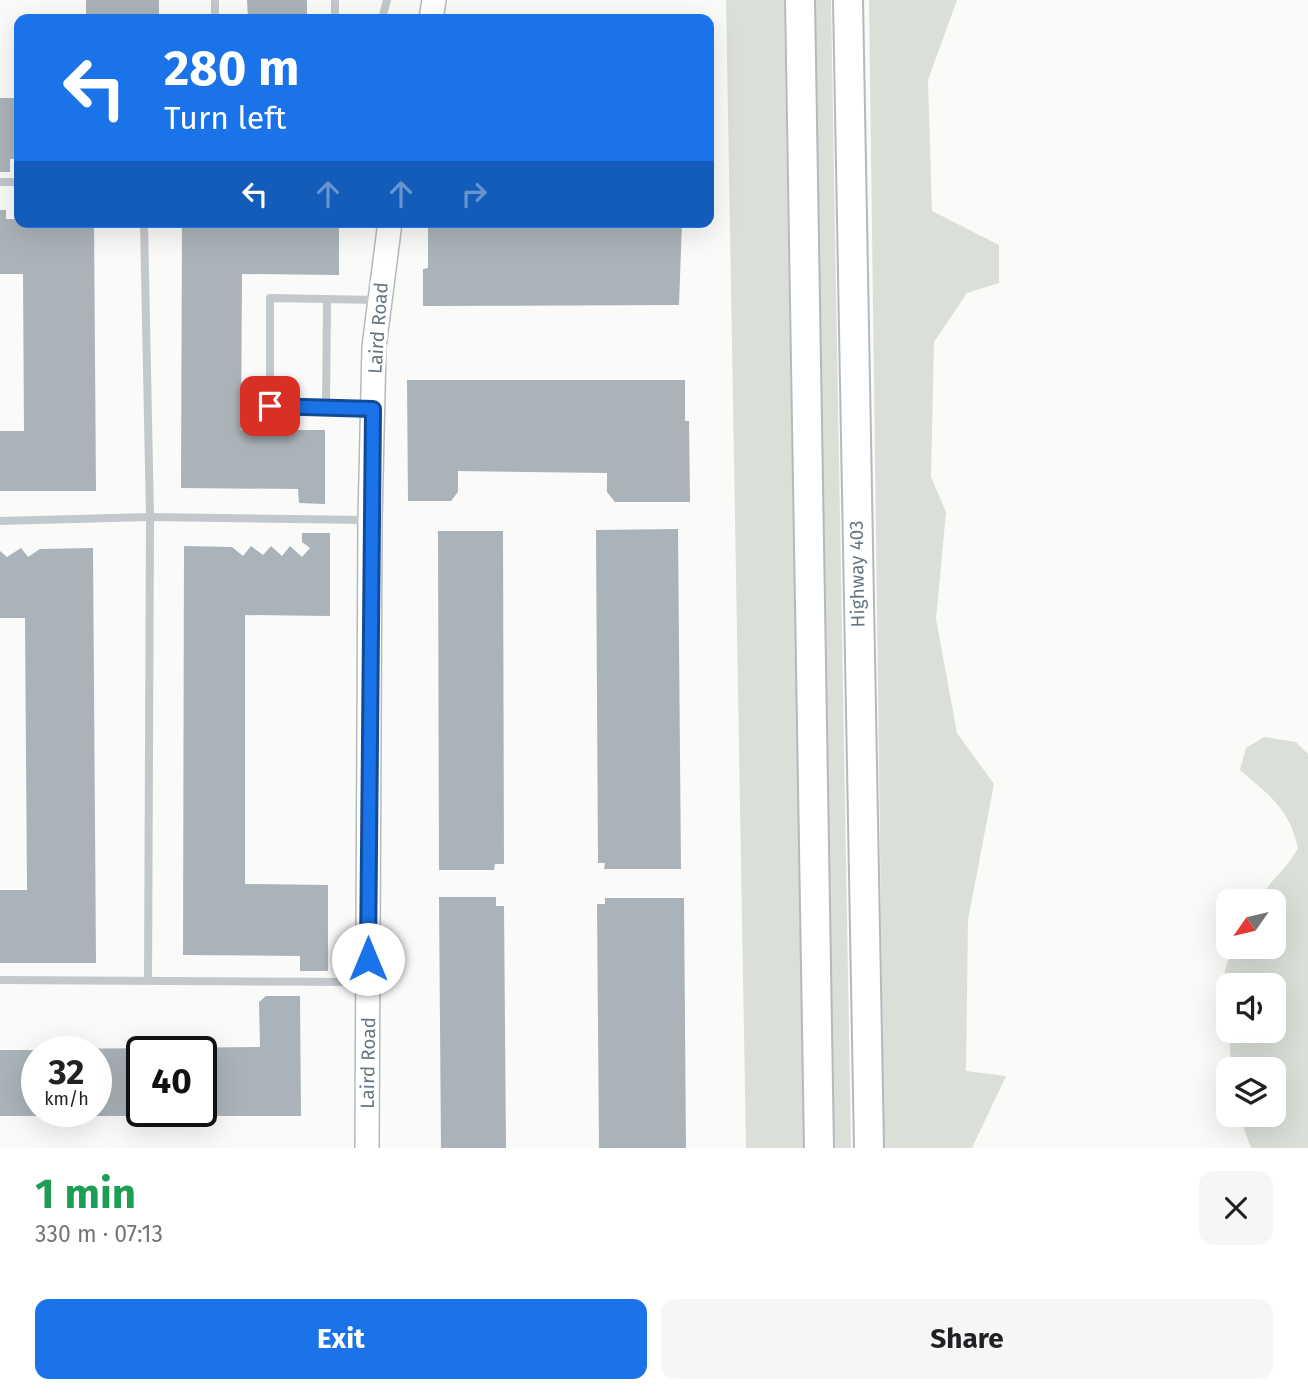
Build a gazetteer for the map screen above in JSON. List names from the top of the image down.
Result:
{
  "streets": {
    "highway": ["Highway 403"],
    "street": ["Laird Road"]
  },
  "north": "bottom left",
  "page": {
    "turn": ["280 m", "Turn left"],
    "speed": "32 km/h",
    "limit": "40",
    "heading": ["1 min", "330 m · 07:13"],
    "buttons": ["Exit", "Share"]
  }
}
